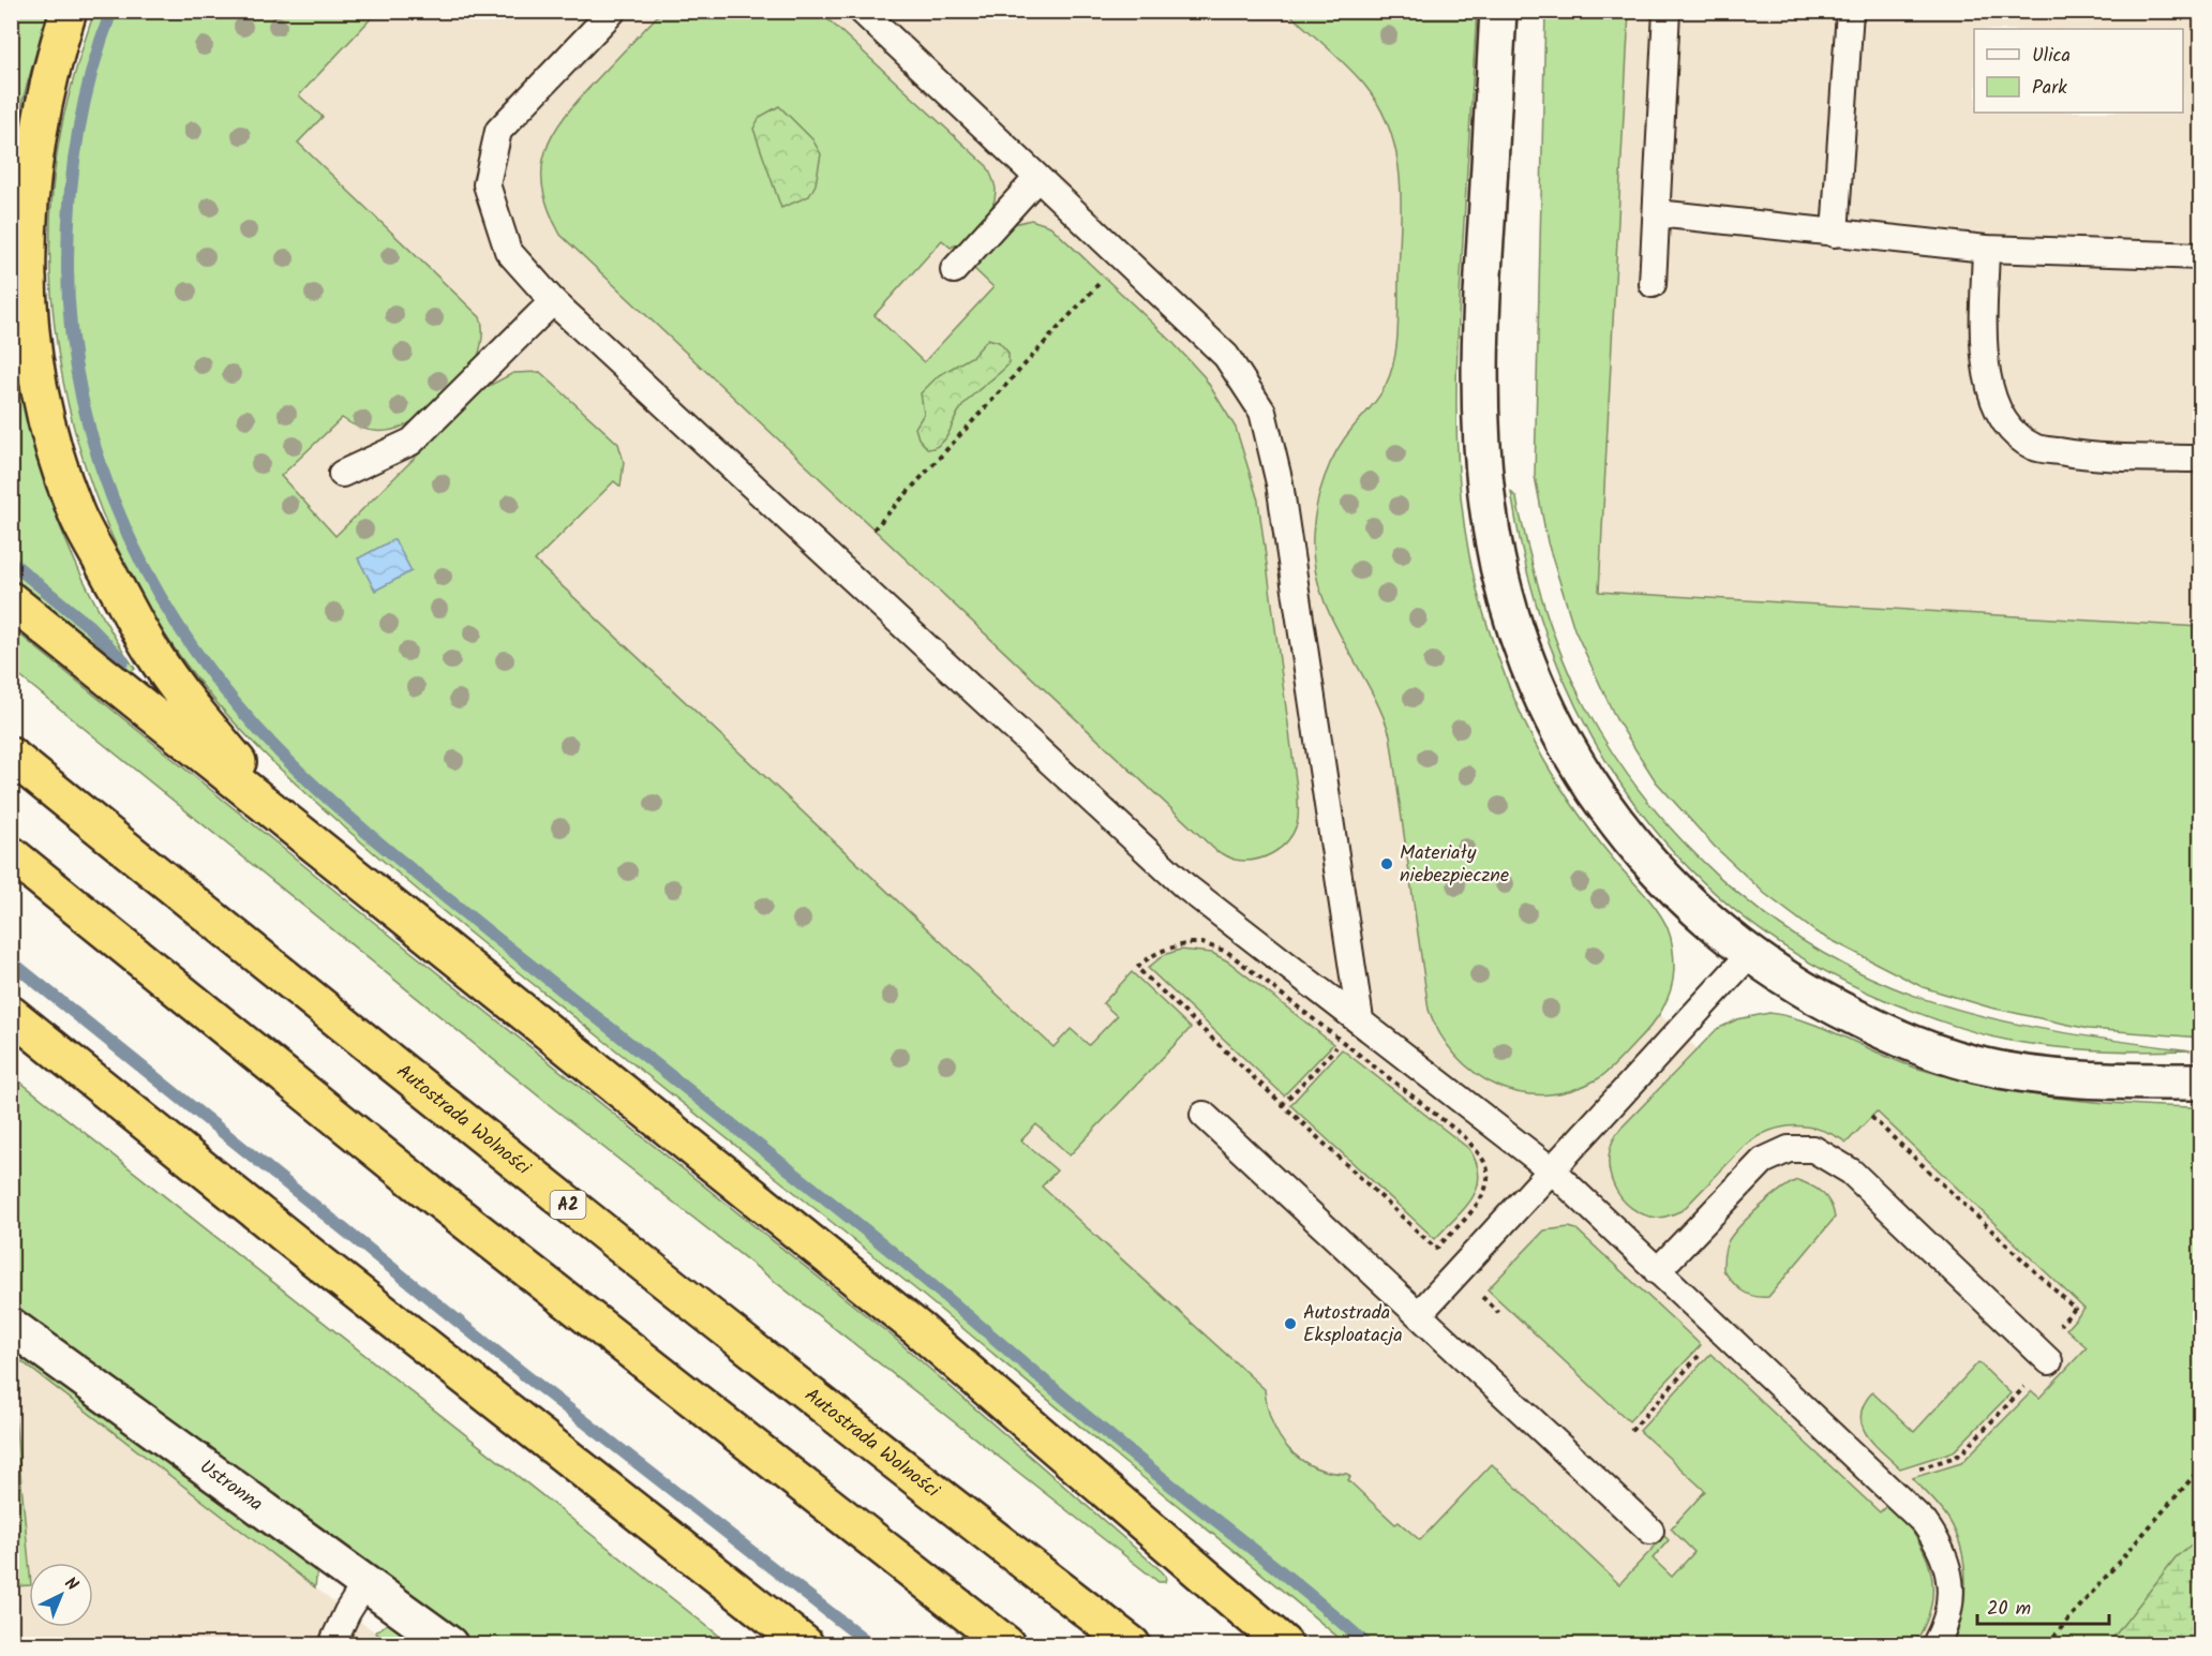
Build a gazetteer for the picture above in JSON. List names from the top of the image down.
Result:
{
  "streets": {
    "highway": ["Autostrada Wolności", "A2"],
    "street": ["Ustronna"]
  },
  "places": ["Materiały niebezpieczne", "Autostrada Eksploatacja"],
  "legend": ["Ulica", "Park"],
  "scale_bar": "20 m",
  "north": "top right"
}
